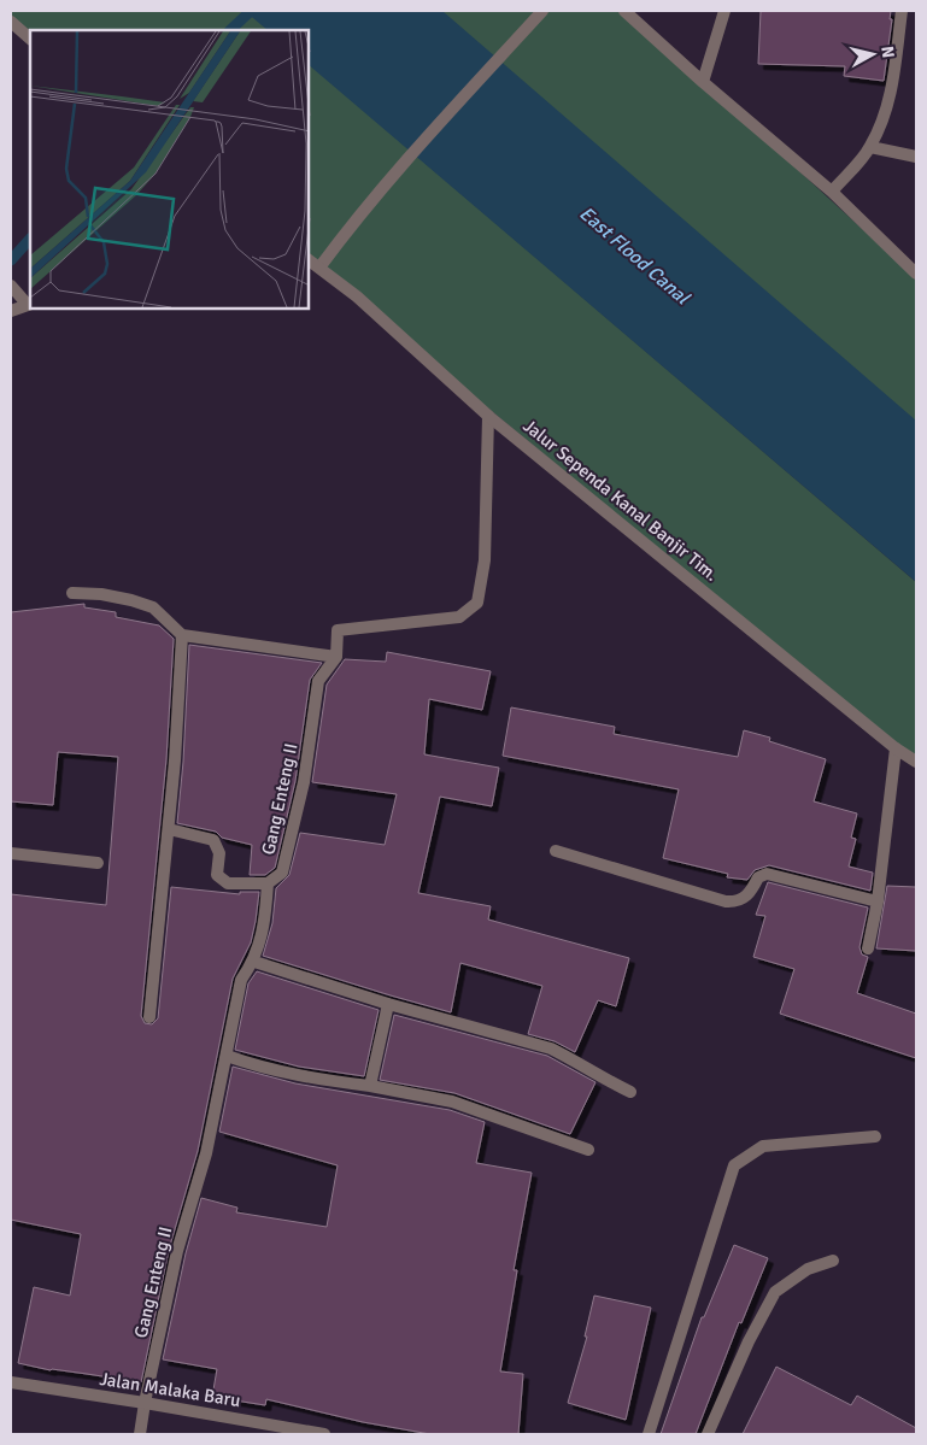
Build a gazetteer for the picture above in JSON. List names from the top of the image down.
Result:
{
  "streets": {
    "street": ["Jalur Sependa Kanal Banjir Tim.", "Gang Enteng II", "Jalan Malaka Baru"]
  },
  "crossings": [
    ["Jalur Sependa Kanal Banjir Tim.", "Gang Enteng II"],
    ["Gang Enteng II", "Jalan Malaka Baru"]
  ],
  "water": ["East Flood Canal"],
  "north": "right"
}
